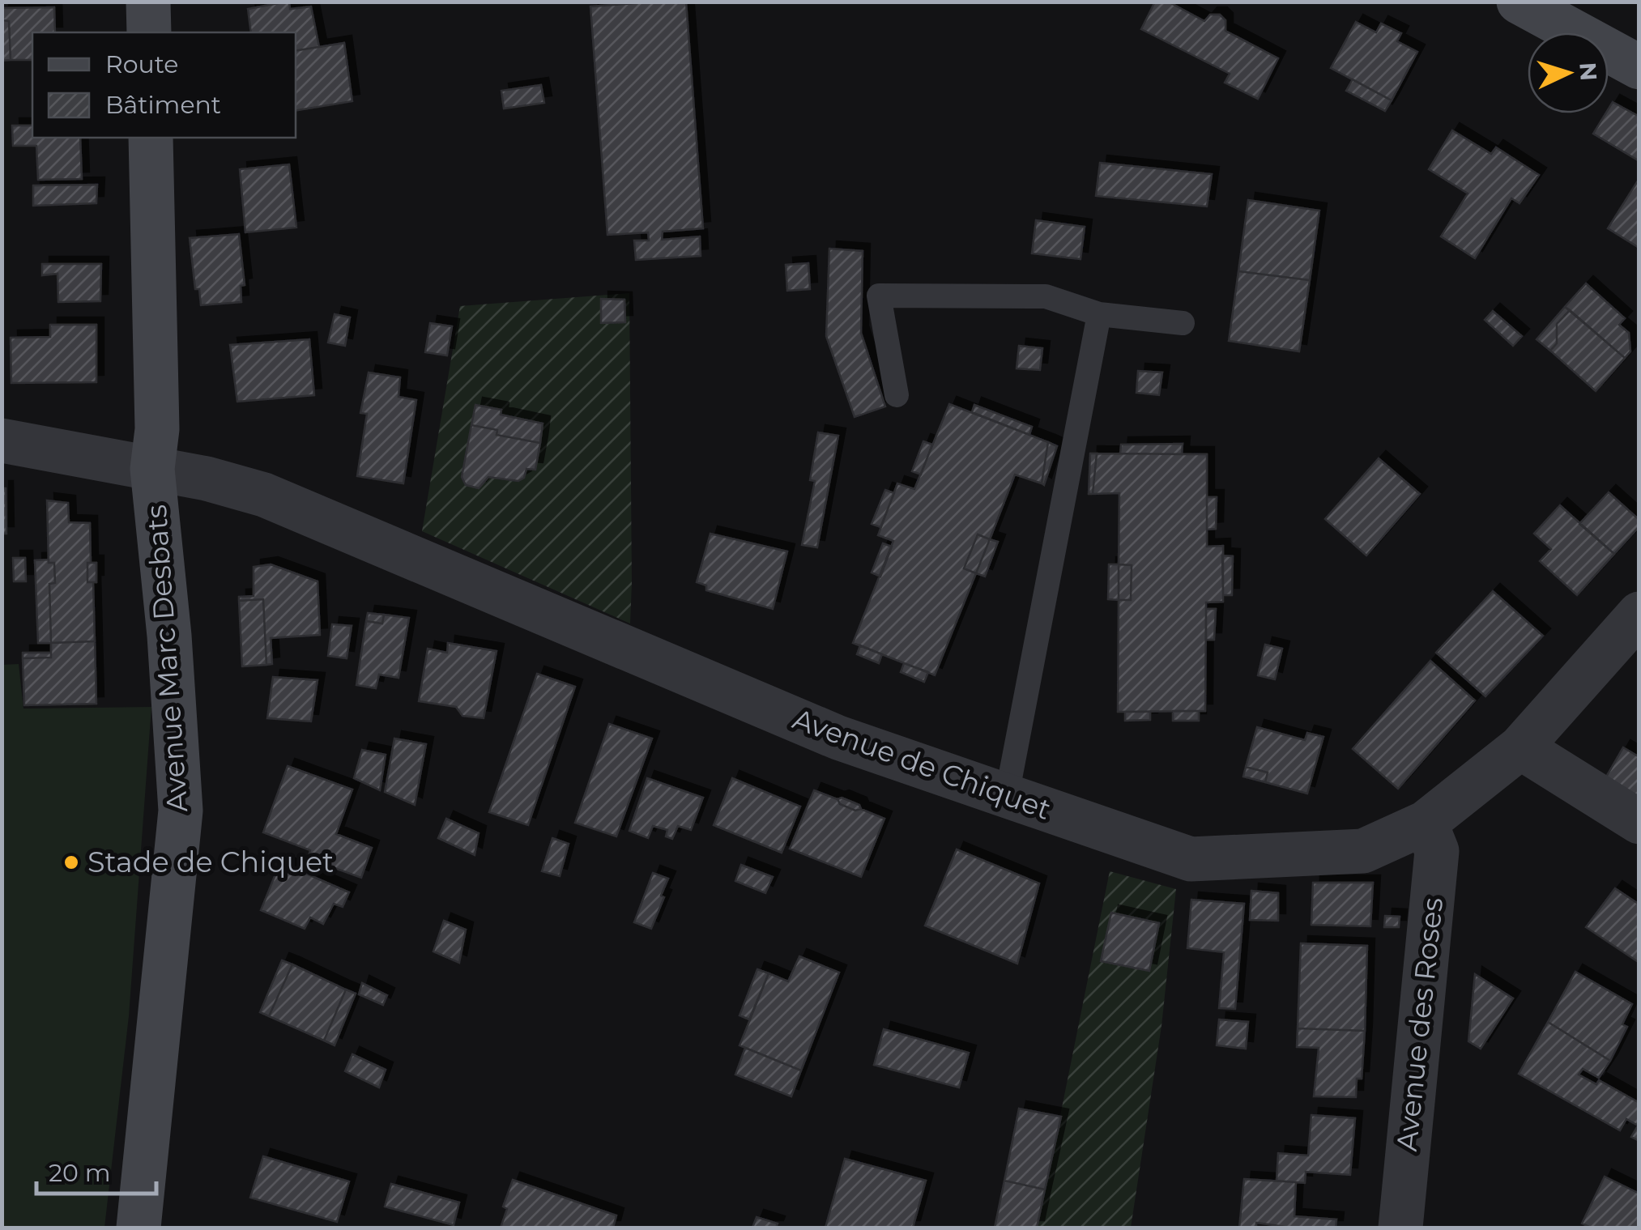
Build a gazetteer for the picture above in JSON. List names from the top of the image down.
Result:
{
  "streets": {
    "street": ["Avenue Marc Desbats", "Avenue de Chiquet", "Avenue des Roses"]
  },
  "crossings": [
    ["Avenue Marc Desbats", "Avenue de Chiquet"],
    ["Avenue de Chiquet", "Avenue des Roses"]
  ],
  "places": ["Stade de Chiquet"],
  "legend": ["Route", "Bâtiment"],
  "scale_bar": "20 m",
  "north": "right"
}
